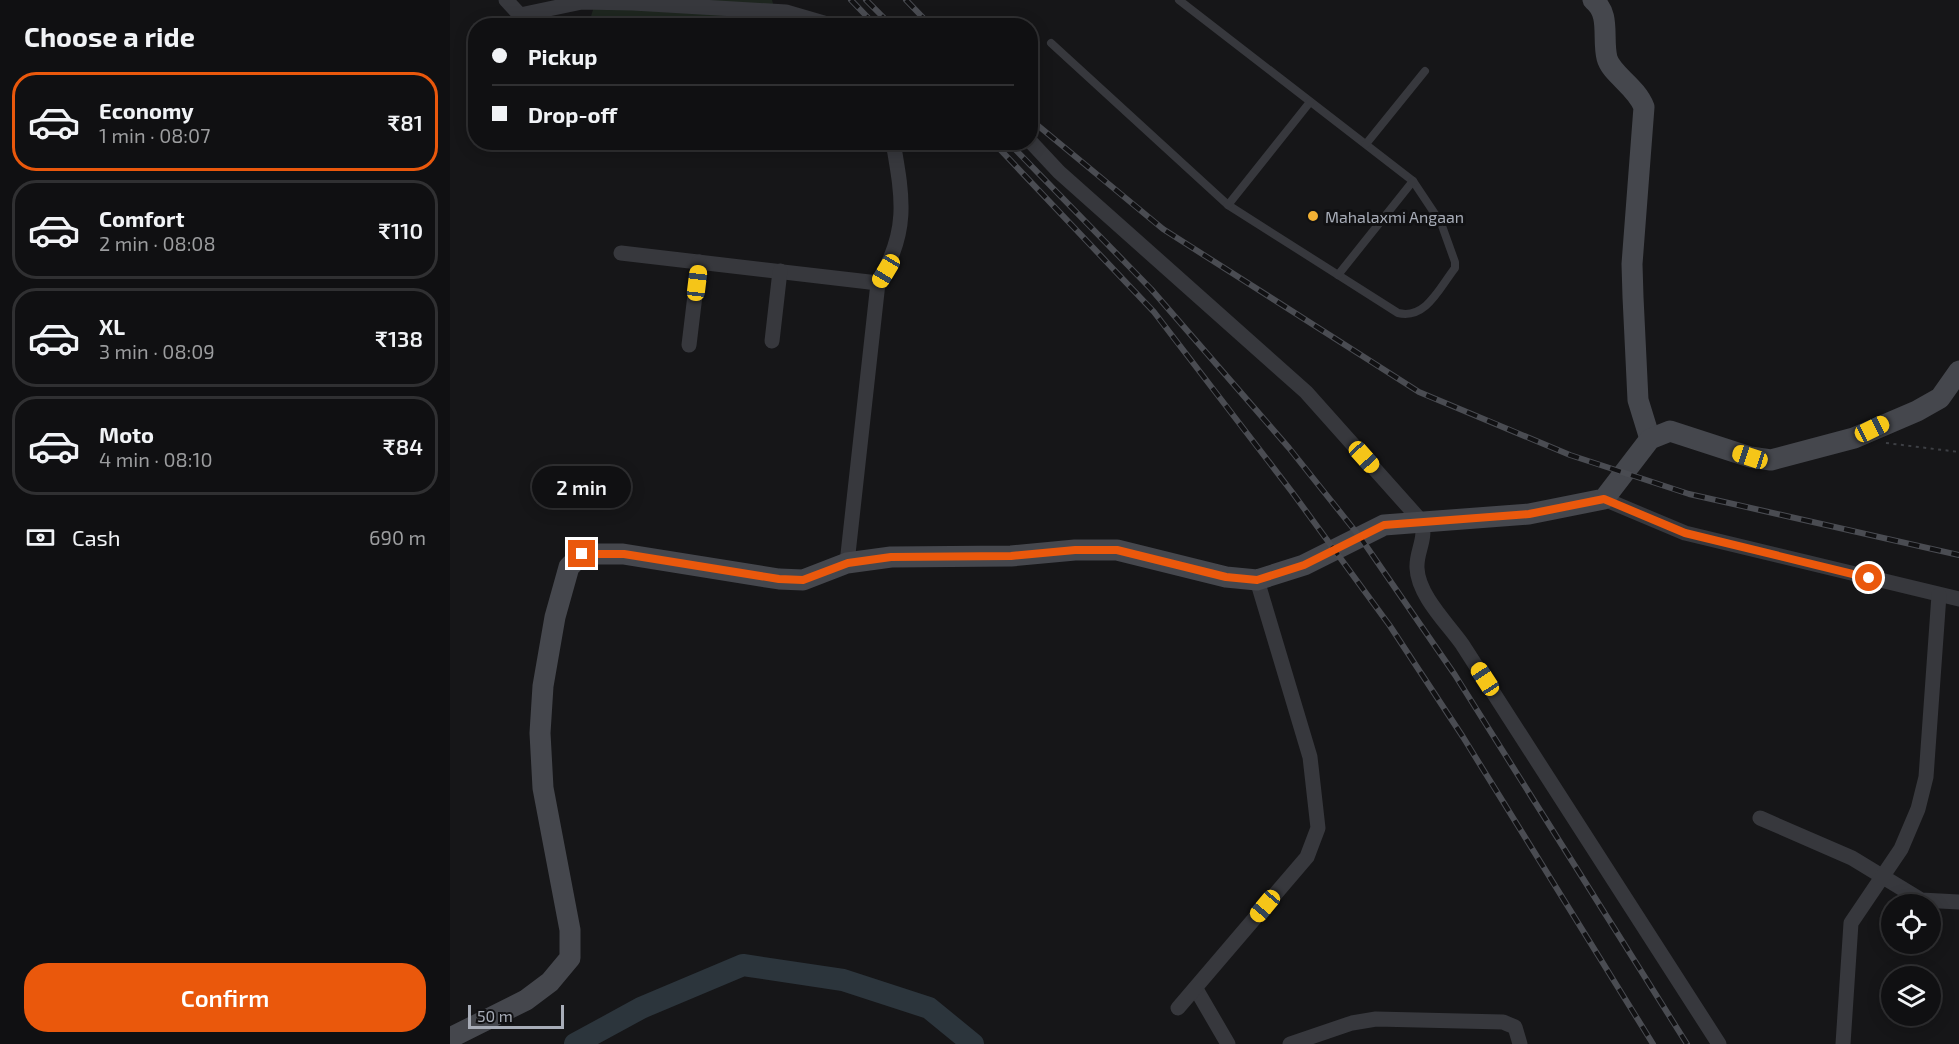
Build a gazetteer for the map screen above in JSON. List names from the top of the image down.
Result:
{
  "places": ["Mahalaxmi Angaan"],
  "scale_bar": "50 m",
  "page": {
    "heading": "Choose a ride",
    "banner": ["Pickup", "Drop-off"],
    "list": [
      {
        "name": "Economy",
        "note": "1 min · 08:07",
        "value": "₹81"
      },
      {
        "name": "Comfort",
        "note": "2 min · 08:08",
        "value": "₹110"
      },
      {
        "name": "XL",
        "note": "3 min · 08:09",
        "value": "₹138"
      },
      {
        "name": "Moto",
        "note": "4 min · 08:10",
        "value": "₹84"
      }
    ],
    "bubble": "2 min",
    "pay": ["Cash", "690 m"],
    "buttons": "Confirm",
    "scale": "50 m"
  }
}
